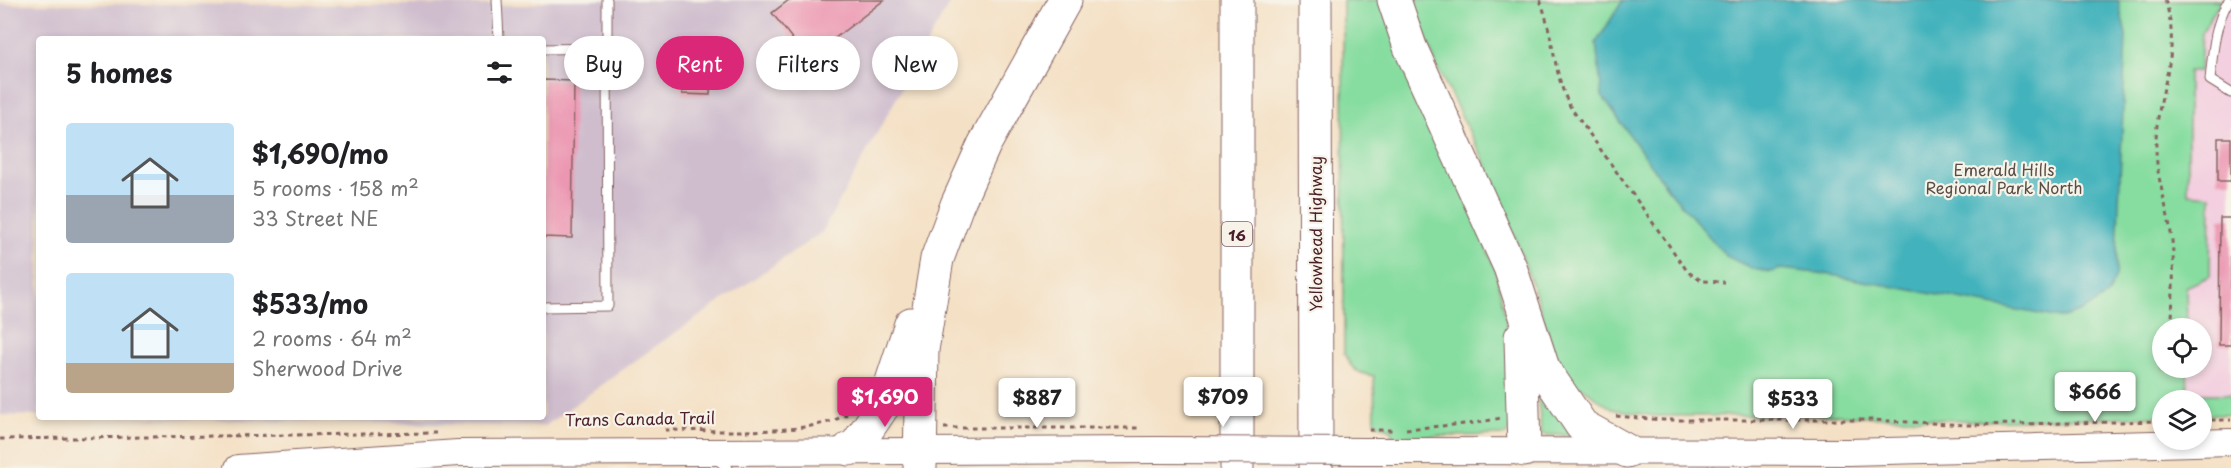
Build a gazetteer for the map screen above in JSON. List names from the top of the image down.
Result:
{
  "streets": {
    "highway": ["16", "Yellowhead Highway"],
    "path": ["Trans Canada Trail"]
  },
  "parks": ["Emerald Hills Regional Park North"],
  "page": {
    "chip": [
      "Buy",
      "Rent",
      "Filters",
      "New"
    ],
    "heading": "5 homes",
    "list": [
      {
        "name": "$1,690/mo",
        "note": "5 rooms · 158 m² · 33 Street NE"
      },
      {
        "name": "$533/mo",
        "note": "2 rooms · 64 m² · Sherwood Drive"
      }
    ],
    "price": [
      "$666",
      "$1,690",
      "$709",
      "$887",
      "$533"
    ]
  }
}
